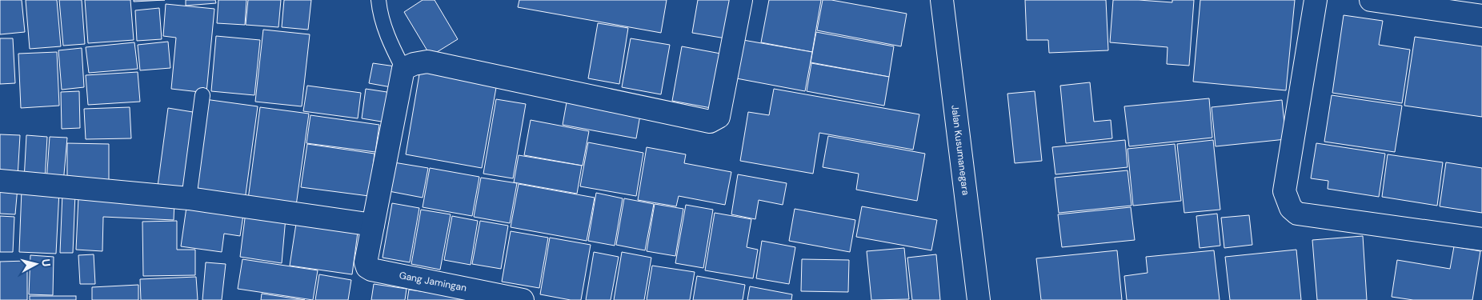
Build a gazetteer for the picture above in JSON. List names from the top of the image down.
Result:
{
  "streets": {
    "street": ["Jalan Kusumanegara", "Gang Jamingan"]
  },
  "north": "right"
}
